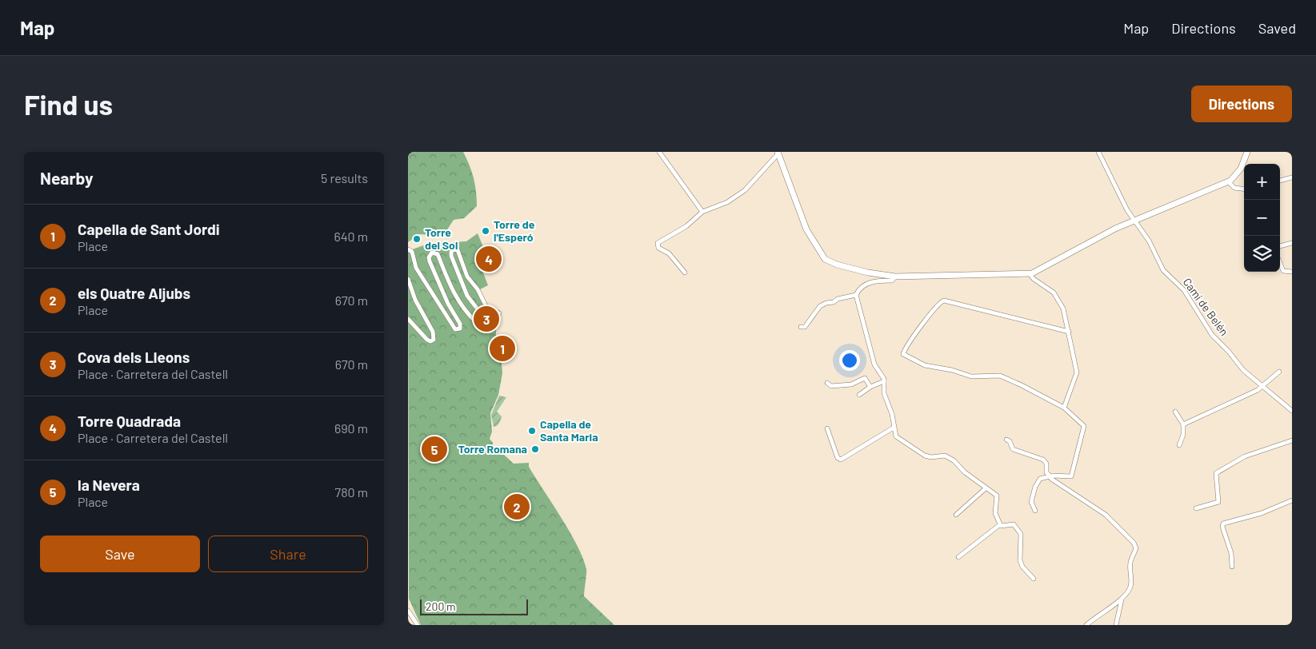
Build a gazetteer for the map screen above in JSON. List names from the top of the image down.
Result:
{
  "streets": {
    "street": ["Camí de Belén"]
  },
  "places": [
    "Torre de l'Esperó",
    "Torre del Sol",
    "Capella de Santa Maria",
    "Torre Romana"
  ],
  "scale_bar": "200 m",
  "page": {
    "header": "Map",
    "nav": ["Map", "Directions", "Saved"],
    "buttons": [
      "Directions",
      ["Save", "Share"]
    ],
    "title": "Find us",
    "heading": ["Nearby", "5 results"],
    "map_buttons": ["+", "−"],
    "list": [
      {
        "mark": "1",
        "name": "Capella de Sant Jordi",
        "note": "Place",
        "value": "640 m"
      },
      {
        "mark": "2",
        "name": "els Quatre Aljubs",
        "note": "Place",
        "value": "670 m"
      },
      {
        "mark": "3",
        "name": "Cova dels Lleons",
        "note": "Place · Carretera del Castell",
        "value": "670 m"
      },
      {
        "mark": "4",
        "name": "Torre Quadrada",
        "note": "Place · Carretera del Castell",
        "value": "690 m"
      },
      {
        "mark": "5",
        "name": "la Nevera",
        "note": "Place",
        "value": "780 m"
      }
    ],
    "pins": [
      "4",
      "3",
      "1",
      "5",
      "2"
    ],
    "scale": "200 m"
  }
}
